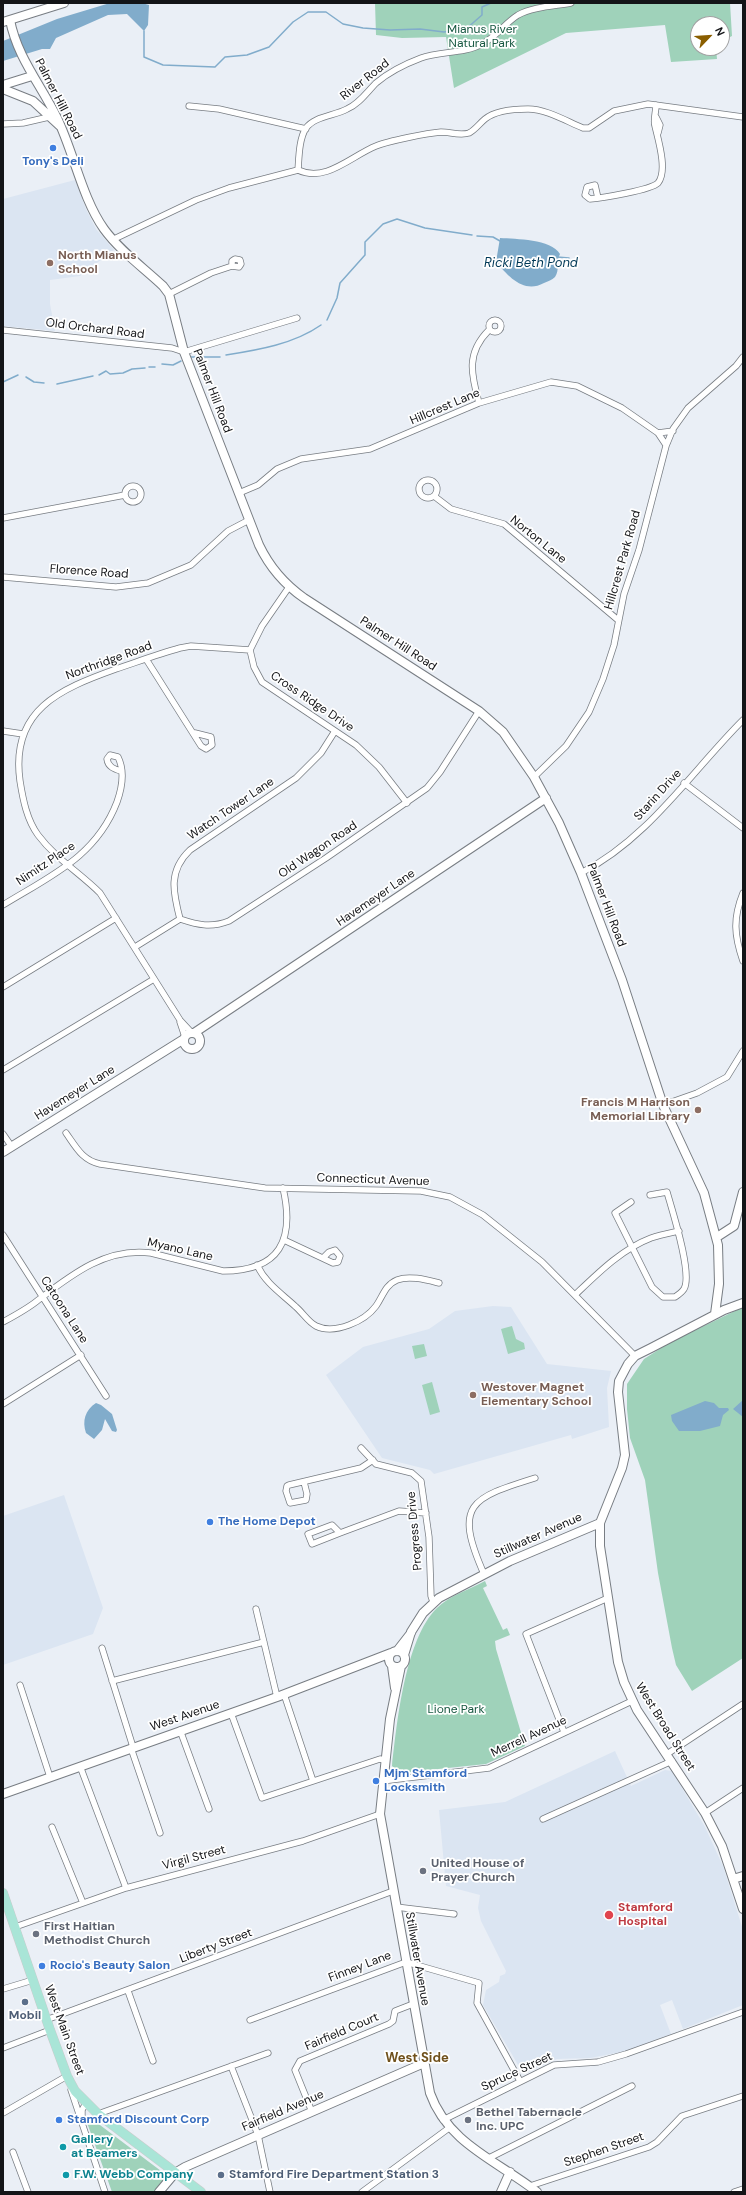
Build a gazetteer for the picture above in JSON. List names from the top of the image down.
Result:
{
  "streets": {
    "main road": [
      "Palmer Hill Road",
      "Havemeyer Lane",
      "Stillwater Avenue",
      "West Avenue",
      "West Broad Street",
      "West Main Street",
      "Fairfield Avenue"
    ],
    "street": [
      "River Road",
      "Old Orchard Road",
      "Hillcrest Lane",
      "Norton Lane",
      "Hillcrest Park Road",
      "Florence Road",
      "Northridge Road",
      "Cross Ridge Drive",
      "Starin Drive",
      "Watch Tower Lane",
      "Old Wagon Road",
      "Nimitz Place",
      "Connecticut Avenue",
      "Myano Lane",
      "Catoona Lane",
      "Progress Drive",
      "Merrell Avenue",
      "Virgil Street",
      "Liberty Street",
      "Finney Lane",
      "Fairfield Court",
      "Spruce Street",
      "Stephen Street"
    ]
  },
  "crossings": [
    ["Palmer Hill Road", "Old Orchard Road"],
    ["Palmer Hill Road", "Hillcrest Lane"],
    ["Palmer Hill Road", "Hillcrest Park Road"],
    ["Palmer Hill Road", "Florence Road"],
    ["Palmer Hill Road", "Starin Drive"],
    ["Palmer Hill Road", "Old Wagon Road"],
    ["Palmer Hill Road", "Havemeyer Lane"],
    ["Palmer Hill Road", "Stillwater Avenue"],
    ["Hillcrest Lane", "Hillcrest Park Road"],
    ["Norton Lane", "Hillcrest Park Road"],
    ["Northridge Road", "Cross Ridge Drive"],
    ["Northridge Road", "Nimitz Place"],
    ["Northridge Road", "Havemeyer Lane"],
    ["Cross Ridge Drive", "Watch Tower Lane"],
    ["Cross Ridge Drive", "Old Wagon Road"],
    ["Watch Tower Lane", "Old Wagon Road"],
    ["Connecticut Avenue", "Myano Lane"],
    ["Connecticut Avenue", "Stillwater Avenue"],
    ["Myano Lane", "Catoona Lane"],
    ["Progress Drive", "Stillwater Avenue"],
    ["Stillwater Avenue", "West Avenue"],
    ["Stillwater Avenue", "West Broad Street"],
    ["Stillwater Avenue", "Merrell Avenue"],
    ["Stillwater Avenue", "Virgil Street"],
    ["Stillwater Avenue", "Liberty Street"],
    ["Stillwater Avenue", "Finney Lane"],
    ["Stillwater Avenue", "Fairfield Court"],
    ["Stillwater Avenue", "Spruce Street"],
    ["Stillwater Avenue", "Fairfield Avenue"],
    ["Stillwater Avenue", "Stephen Street"],
    ["West Broad Street", "Merrell Avenue"],
    ["Virgil Street", "West Main Street"],
    ["Liberty Street", "West Main Street"],
    ["Finney Lane", "Spruce Street"],
    ["West Main Street", "Fairfield Avenue"],
    ["Fairfield Court", "Fairfield Avenue"]
  ],
  "districts": ["West Side"],
  "water": ["Ricki Beth Pond"],
  "parks": ["Mianus River Natural Park", "Lione Park"],
  "places": [
    "Tony's Deli",
    "North Mianus School",
    "Francis M Harrison Memorial Library",
    "Westover Magnet Elementary School",
    "The Home Depot",
    "Mjm Stamford Locksmith",
    "United House of Prayer Church",
    "Stamford Hospital",
    "First Haitian Methodist Church",
    "Rocio's Beauty Salon",
    "Mobil",
    "Stamford Discount Corp",
    "Bethel Tabernacle Inc. UPC",
    "Gallery at Beamers",
    "F.W. Webb Company",
    "Stamford Fire Department Station 3"
  ],
  "north": "top right"
}
